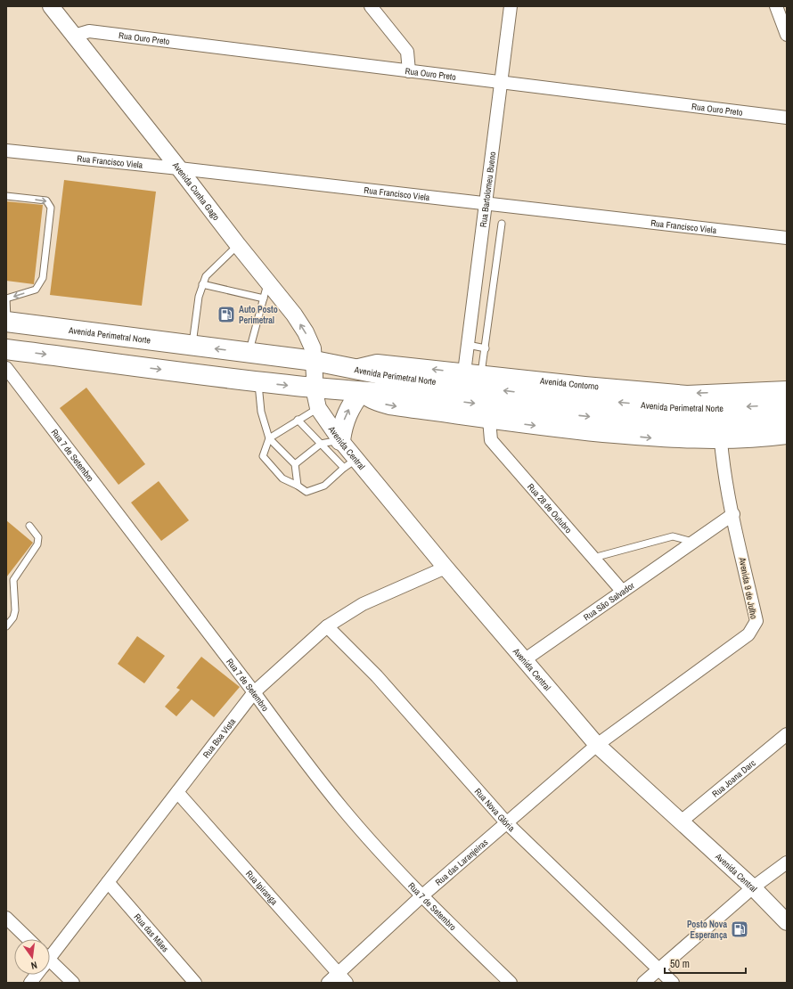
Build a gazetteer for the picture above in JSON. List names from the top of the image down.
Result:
{
  "streets": {
    "highway": ["Avenida Perimetral Norte"],
    "street": [
      "Rua Ouro Preto",
      "Rua Francisco Viela",
      "Rua Bartolomeu Bueno",
      "Avenida Cunha Gago",
      "Avenida Contorno",
      "Avenida Central",
      "Rua 7 de Setembro",
      "Rua 28 de Outubro",
      "Avenida 9 de Julho",
      "Rua São Salvador",
      "Rua Boa Vista",
      "Rua Joana Darc",
      "Rua Nova Glória",
      "Rua das Laranjeiras",
      "Rua Ipiranga",
      "Rua das Mães"
    ]
  },
  "crossings": [
    ["Rua Ouro Preto", "Rua Bartolomeu Bueno"],
    ["Rua Ouro Preto", "Avenida Cunha Gago"],
    ["Rua Francisco Viela", "Rua Bartolomeu Bueno"],
    ["Rua Francisco Viela", "Avenida Cunha Gago"],
    ["Rua Bartolomeu Bueno", "Avenida Contorno"],
    ["Avenida Cunha Gago", "Avenida Perimetral Norte"],
    ["Avenida Cunha Gago", "Avenida Central"],
    ["Avenida Perimetral Norte", "Avenida Contorno"],
    ["Avenida Perimetral Norte", "Avenida Central"],
    ["Avenida Central", "Avenida 9 de Julho"],
    ["Avenida Central", "Rua São Salvador"],
    ["Avenida Central", "Rua Boa Vista"],
    ["Avenida Central", "Rua Joana Darc"],
    ["Avenida Central", "Rua das Laranjeiras"],
    ["Rua 7 de Setembro", "Rua Boa Vista"],
    ["Rua 7 de Setembro", "Rua das Laranjeiras"],
    ["Rua 28 de Outubro", "Rua São Salvador"],
    ["Avenida 9 de Julho", "Rua São Salvador"],
    ["Avenida 9 de Julho", "Rua das Laranjeiras"],
    ["Rua Boa Vista", "Rua Nova Glória"],
    ["Rua Boa Vista", "Rua Ipiranga"],
    ["Rua Boa Vista", "Rua das Mães"],
    ["Rua Nova Glória", "Rua das Laranjeiras"],
    ["Rua das Laranjeiras", "Rua Ipiranga"]
  ],
  "places": {
    "fuel station": ["Auto Posto Perimetral", "Posto Nova Esperança"]
  },
  "scale_bar": "50 m",
  "north": "bottom"
}
